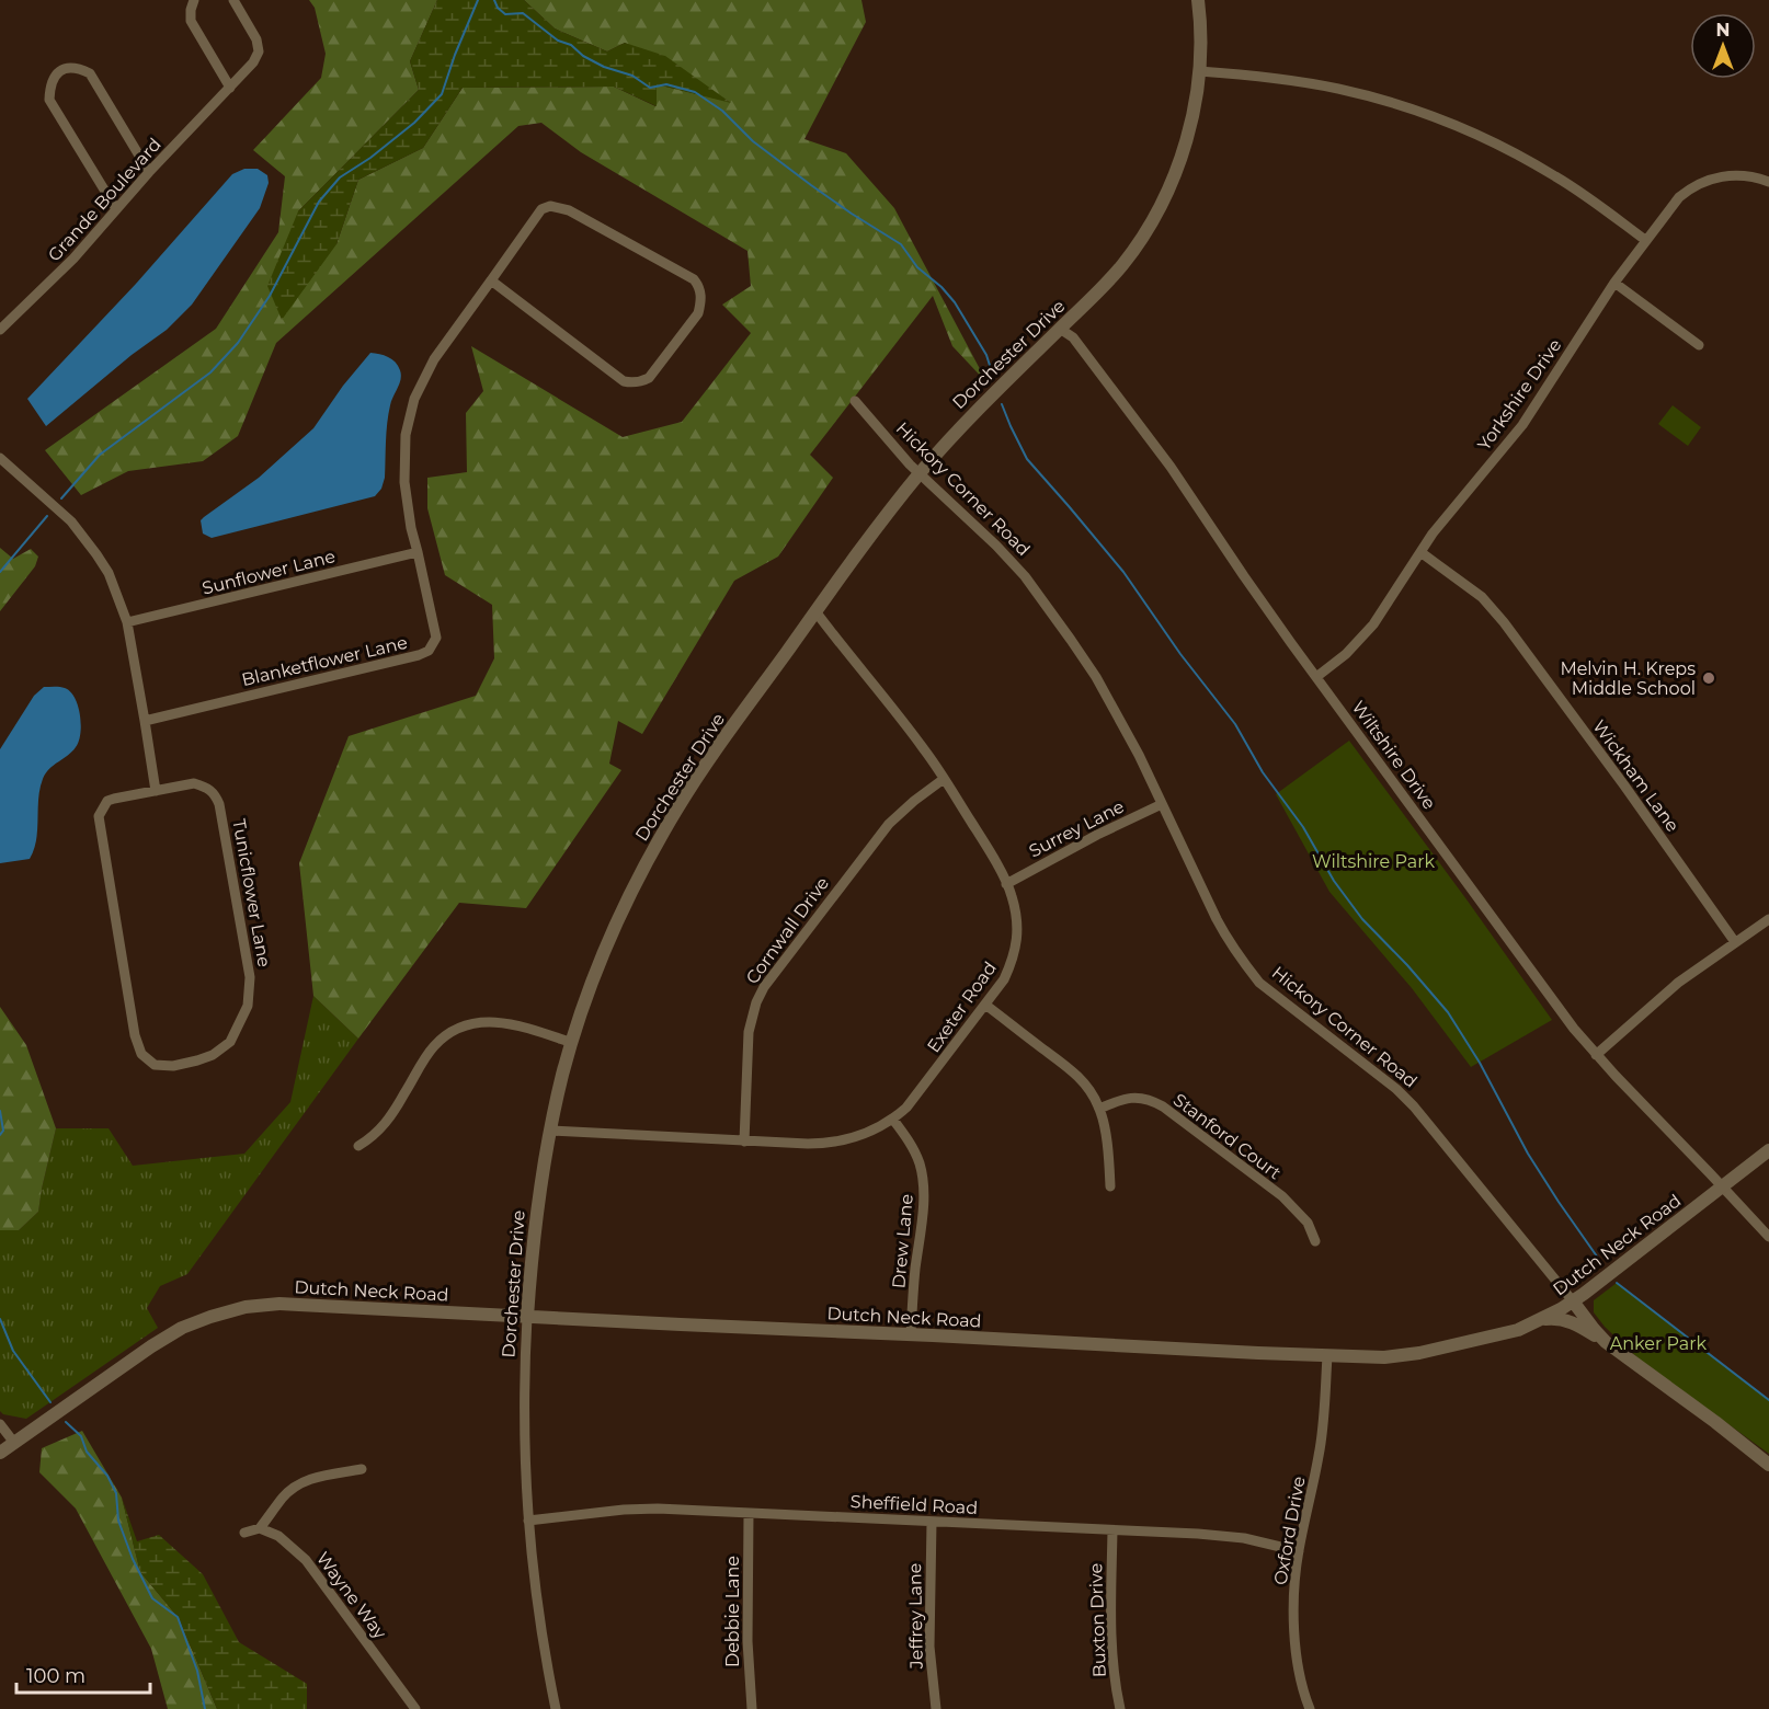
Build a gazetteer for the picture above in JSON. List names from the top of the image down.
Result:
{
  "streets": {
    "street": [
      "Grande Boulevard",
      "Dorchester Drive",
      "Yorkshire Drive",
      "Hickory Corner Road",
      "Sunflower Lane",
      "Blanketflower Lane",
      "Wiltshire Drive",
      "Wickham Lane",
      "Surrey Lane",
      "Tunicflower Lane",
      "Cornwall Drive",
      "Exeter Road",
      "Stanford Court",
      "Drew Lane",
      "Dutch Neck Road",
      "Sheffield Road",
      "Oxford Drive",
      "Wayne Way",
      "Debbie Lane",
      "Jeffrey Lane",
      "Buxton Drive"
    ]
  },
  "crossings": [
    ["Dorchester Drive", "Hickory Corner Road"],
    ["Dorchester Drive", "Wiltshire Drive"],
    ["Dorchester Drive", "Exeter Road"],
    ["Dorchester Drive", "Dutch Neck Road"],
    ["Dorchester Drive", "Sheffield Road"],
    ["Yorkshire Drive", "Wiltshire Drive"],
    ["Yorkshire Drive", "Wickham Lane"],
    ["Hickory Corner Road", "Surrey Lane"],
    ["Hickory Corner Road", "Dutch Neck Road"],
    ["Sunflower Lane", "Blanketflower Lane"],
    ["Wiltshire Drive", "Dutch Neck Road"],
    ["Surrey Lane", "Exeter Road"],
    ["Cornwall Drive", "Exeter Road"],
    ["Exeter Road", "Drew Lane"],
    ["Drew Lane", "Dutch Neck Road"],
    ["Dutch Neck Road", "Oxford Drive"],
    ["Sheffield Road", "Oxford Drive"],
    ["Sheffield Road", "Debbie Lane"],
    ["Sheffield Road", "Jeffrey Lane"],
    ["Sheffield Road", "Buxton Drive"]
  ],
  "parks": ["Wiltshire Park", "Anker Park"],
  "places": ["Melvin H. Kreps Middle School"],
  "scale_bar": "100 m",
  "north": "top"
}
